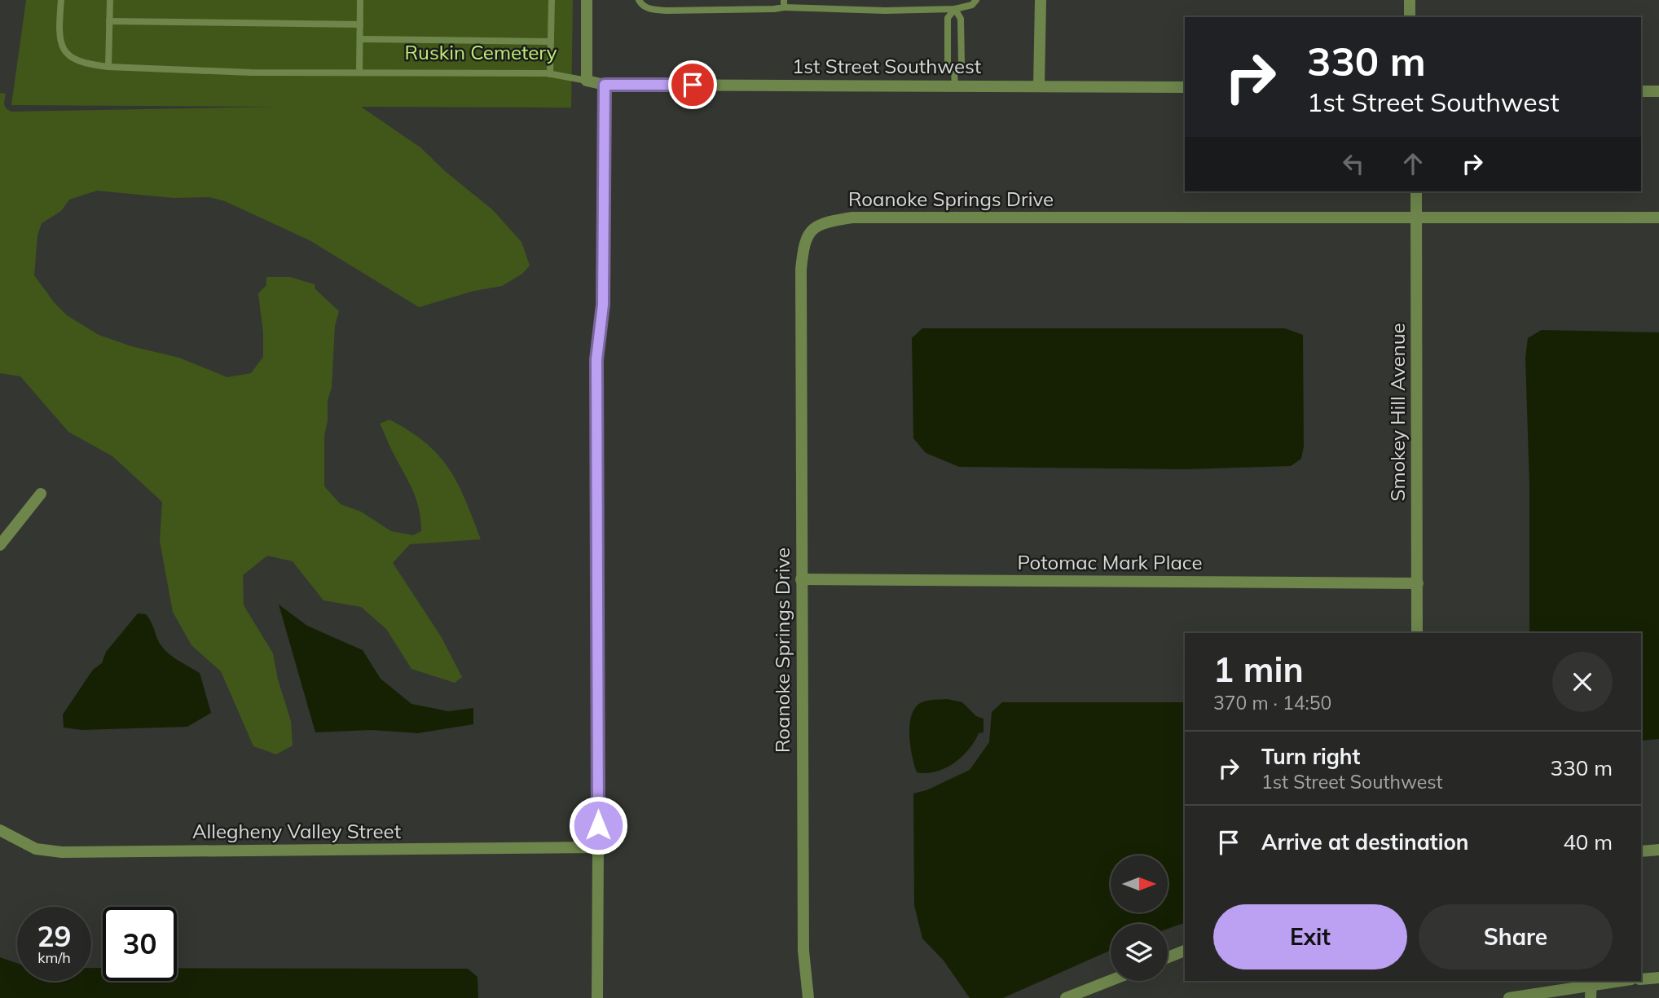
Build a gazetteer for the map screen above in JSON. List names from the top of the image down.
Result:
{
  "streets": {
    "street": [
      "1st Street Southwest",
      "Roanoke Springs Drive",
      "Smokey Hill Avenue",
      "Potomac Mark Place",
      "Allegheny Valley Street"
    ]
  },
  "crossings": [
    ["Roanoke Springs Drive", "Smokey Hill Avenue"],
    ["Roanoke Springs Drive", "Potomac Mark Place"],
    ["Smokey Hill Avenue", "Potomac Mark Place"]
  ],
  "parks": ["Ruskin Cemetery"],
  "north": "right",
  "page": {
    "turn": ["330 m", "1st Street Southwest"],
    "heading": ["1 min", "370 m · 14:50"],
    "list": [
      {
        "name": "Turn right",
        "note": "1st Street Southwest",
        "value": "330 m"
      },
      {
        "name": "Arrive at destination",
        "value": "40 m"
      }
    ],
    "buttons": ["Exit", "Share"],
    "speed": "29 km/h",
    "limit": "30"
  }
}
